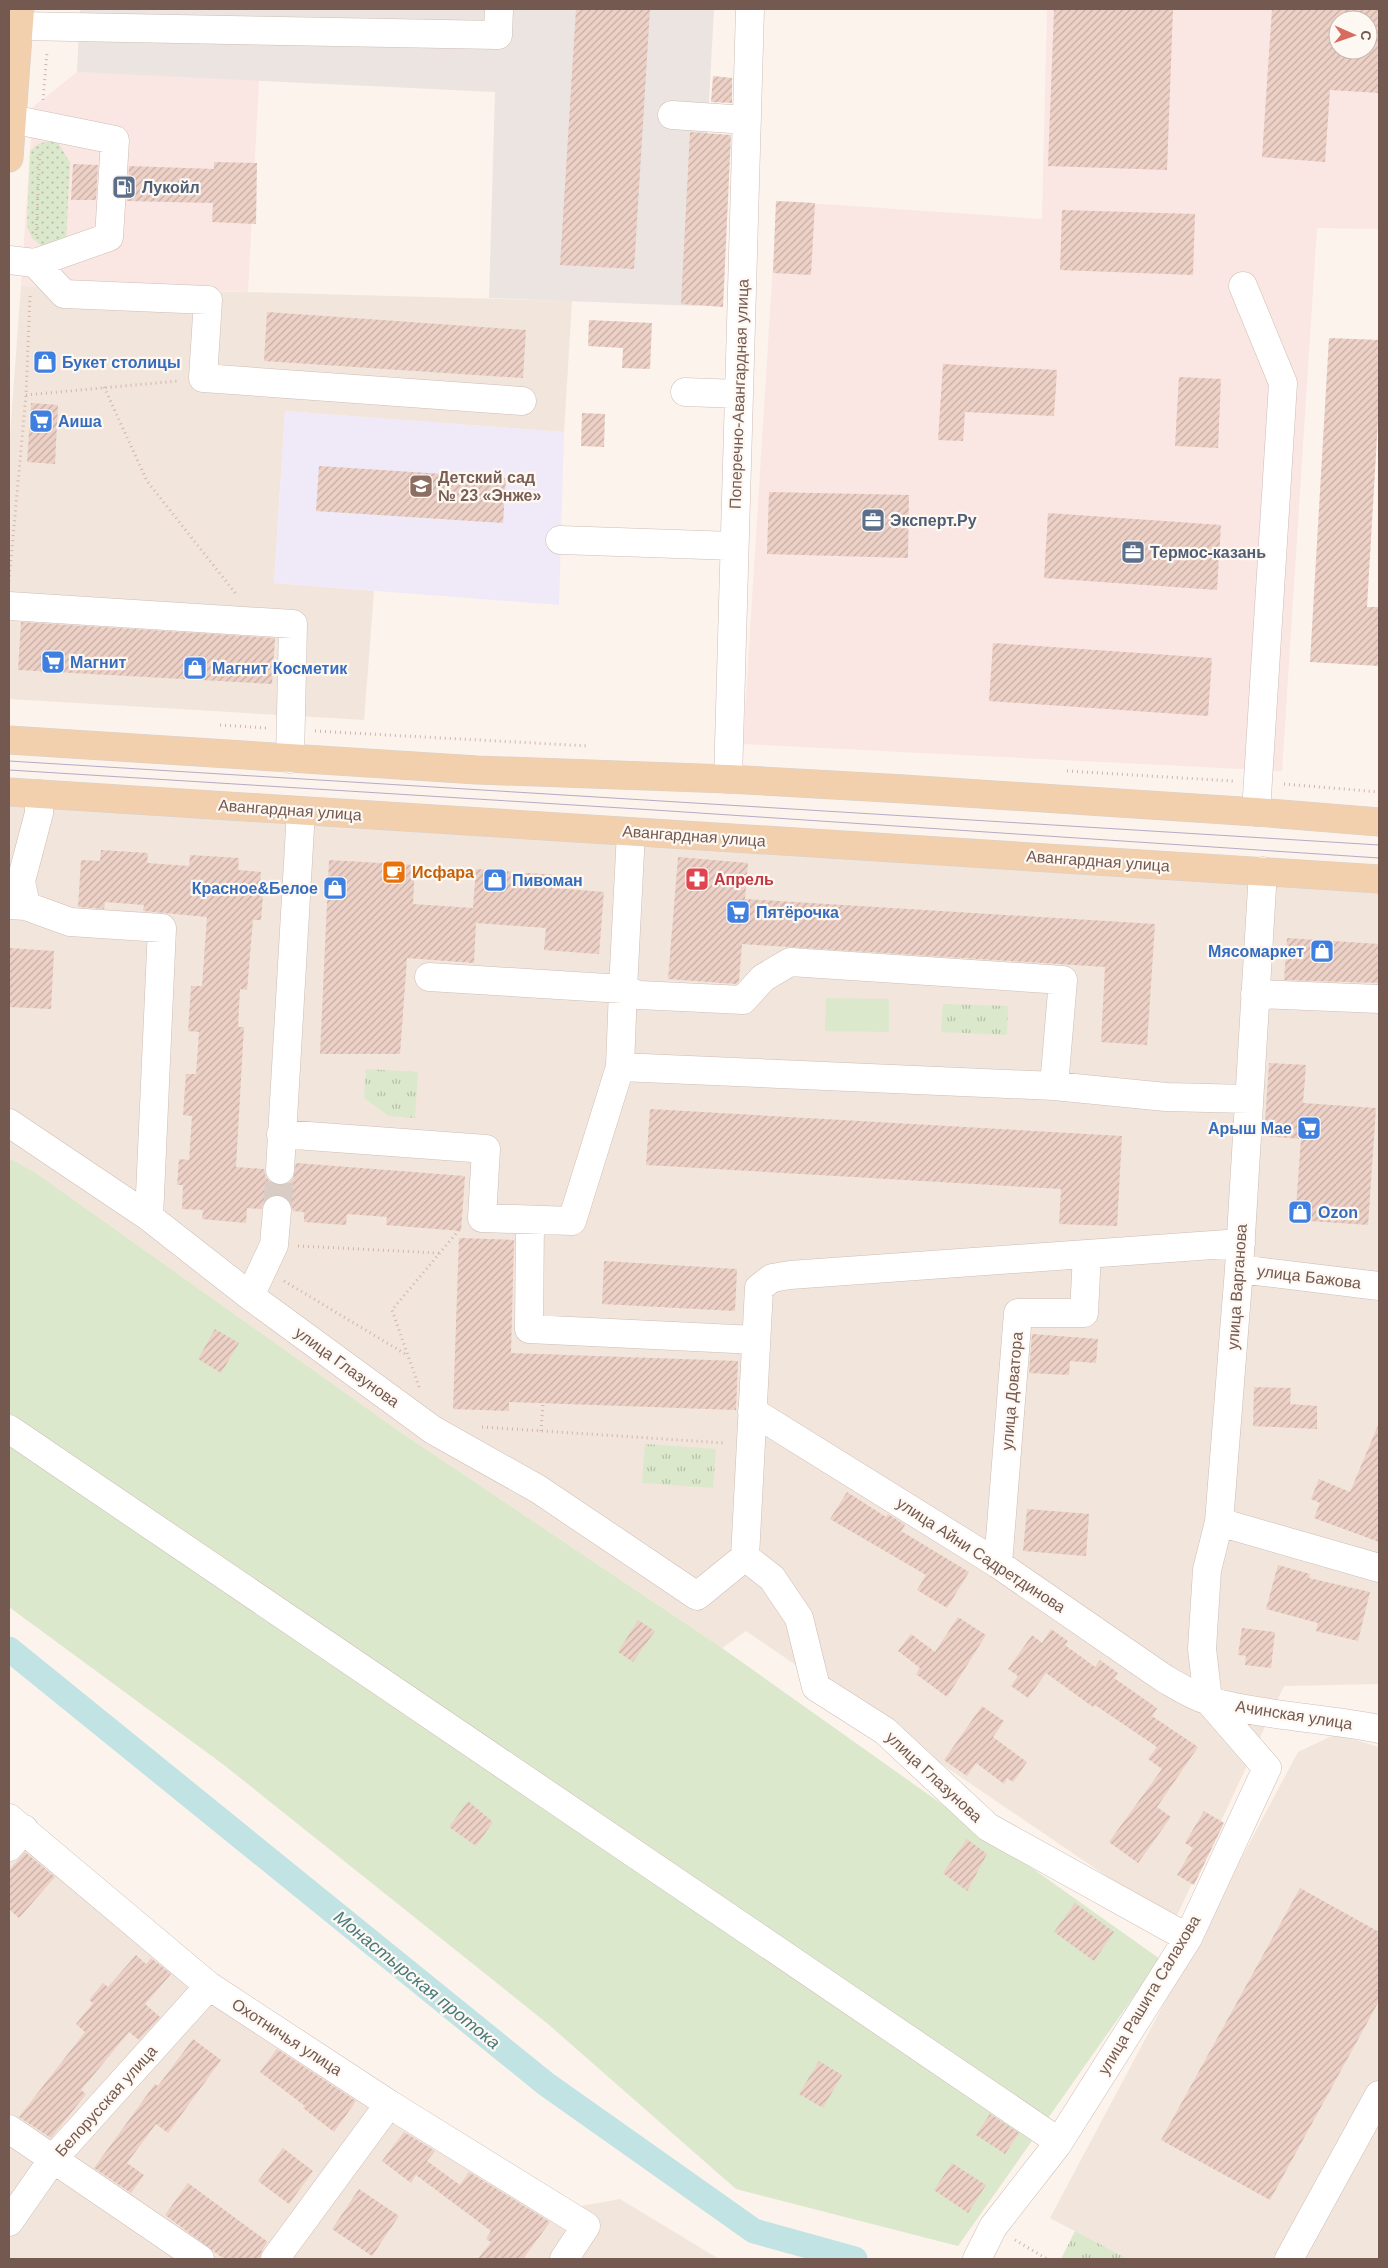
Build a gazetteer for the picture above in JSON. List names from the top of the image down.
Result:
{
  "streets": {
    "main road": ["Авангардная улица"],
    "street": [
      "Поперечно-Авангардная улица",
      "улица Бажова",
      "улица Варганова",
      "улица Глазунова",
      "улица Доватора",
      "улица Айни Садретдинова",
      "Ачинская улица",
      "улица Рашита Салахова",
      "Охотничья улица",
      "Белорусская улица"
    ]
  },
  "crossings": [
    ["Авангардная улица", "улица Варганова"],
    ["улица Бажова", "улица Варганова"],
    ["улица Бажова", "улица Глазунова"],
    ["улица Бажова", "улица Доватора"],
    ["улица Бажова", "улица Айни Садретдинова"],
    ["улица Варганова", "улица Айни Садретдинова"],
    ["улица Варганова", "Ачинская улица"],
    ["улица Варганова", "улица Рашита Салахова"],
    ["улица Глазунова", "улица Рашита Салахова"],
    ["улица Доватора", "улица Айни Садретдинова"],
    ["улица Айни Садретдинова", "Ачинская улица"],
    ["улица Айни Садретдинова", "улица Рашита Салахова"],
    ["Ачинская улица", "улица Рашита Салахова"],
    ["Охотничья улица", "Белорусская улица"]
  ],
  "water": ["Монастырская протока"],
  "places": {
    "fuel station": ["Лукойл"],
    "shop": [
      "Букет столицы",
      "Магнит Косметик",
      "Пивоман",
      "Красное&Белое",
      "Мясомаркет",
      "Ozon"
    ],
    "supermarket": [
      "Аиша",
      "Магнит",
      "Пятёрочка",
      "Арыш Мае"
    ],
    "school or university": ["Детский сад № 23 «Энже»"],
    "office": ["Эксперт.Ру", "Термос-казань"],
    "cafe": ["Исфара"],
    "pharmacy": ["Апрель"]
  },
  "north": "right"
}
